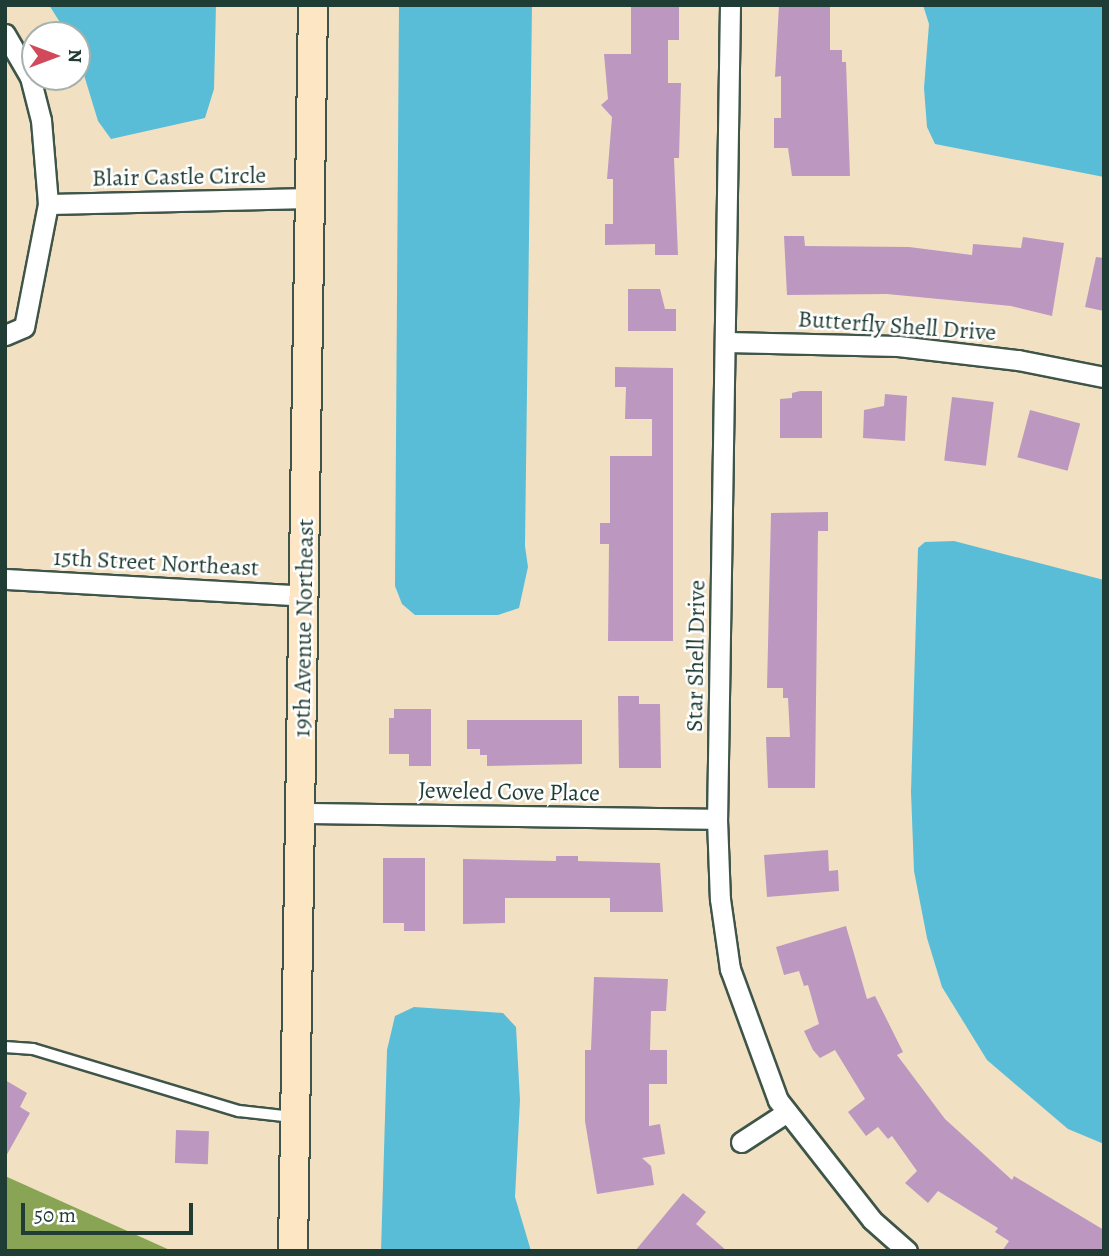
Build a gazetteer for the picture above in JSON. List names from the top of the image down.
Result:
{
  "streets": {
    "street": [
      "Blair Castle Circle",
      "Butterfly Shell Drive",
      "15th Street Northeast",
      "19th Avenue Northeast",
      "Star Shell Drive",
      "Jeweled Cove Place"
    ]
  },
  "crossings": [
    ["Blair Castle Circle", "19th Avenue Northeast"],
    ["Butterfly Shell Drive", "Star Shell Drive"],
    ["15th Street Northeast", "19th Avenue Northeast"],
    ["19th Avenue Northeast", "Jeweled Cove Place"],
    ["Star Shell Drive", "Jeweled Cove Place"]
  ],
  "scale_bar": "50 m",
  "north": "right"
}
